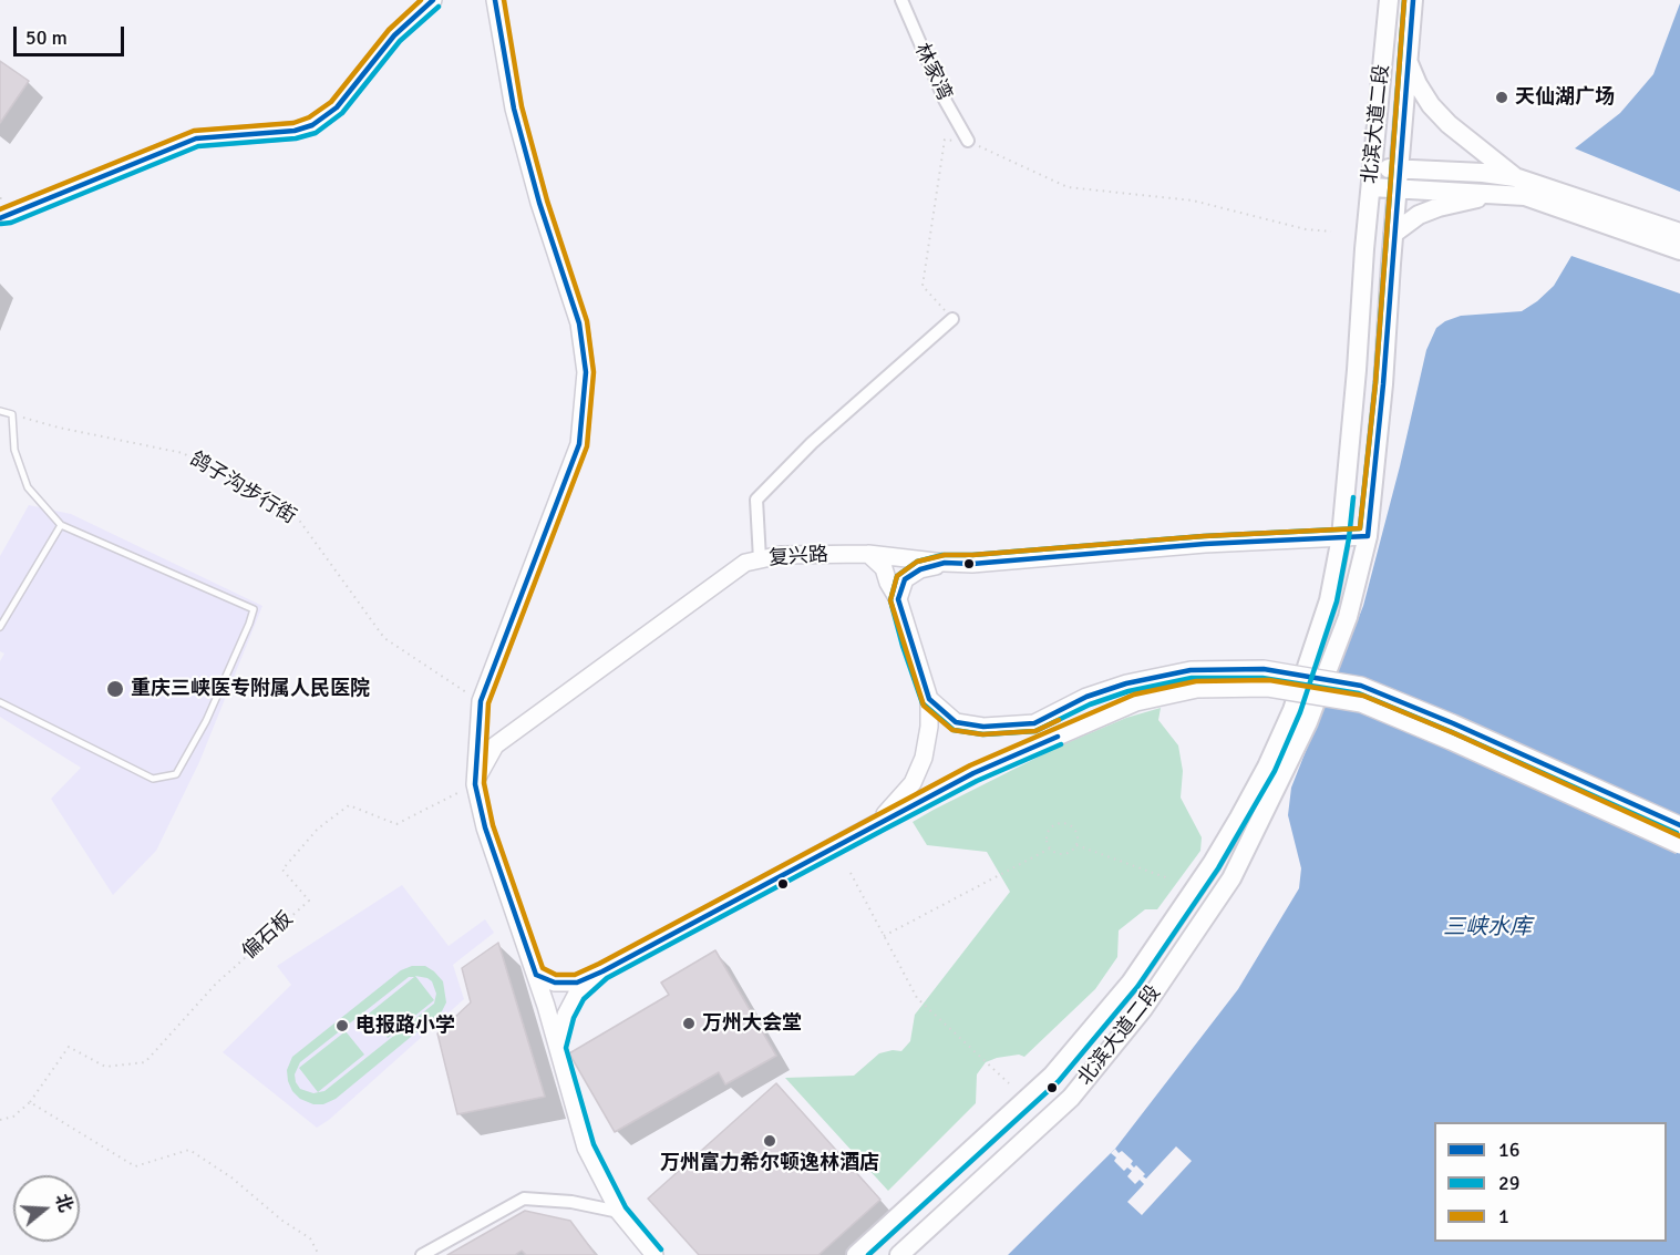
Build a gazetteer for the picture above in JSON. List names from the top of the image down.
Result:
{
  "streets": {
    "main road": ["北滨大道二段", "复兴路"],
    "street": ["林家湾"],
    "path": ["鸽子沟步行街", "偏石板"]
  },
  "crossings": [
    ["北滨大道二段", "复兴路"],
    ["复兴路", "偏石板"]
  ],
  "water": ["三峡水库"],
  "places": [
    "天仙湖广场",
    "重庆三峡医专附属人民医院",
    "万州大会堂",
    "电报路小学",
    "万州富力希尔顿逸林酒店"
  ],
  "lines": ["transit line 16", "transit line 29", "transit line 1"],
  "legend": ["16", "29", "1"],
  "scale_bar": "50 m",
  "north": "right"
}
